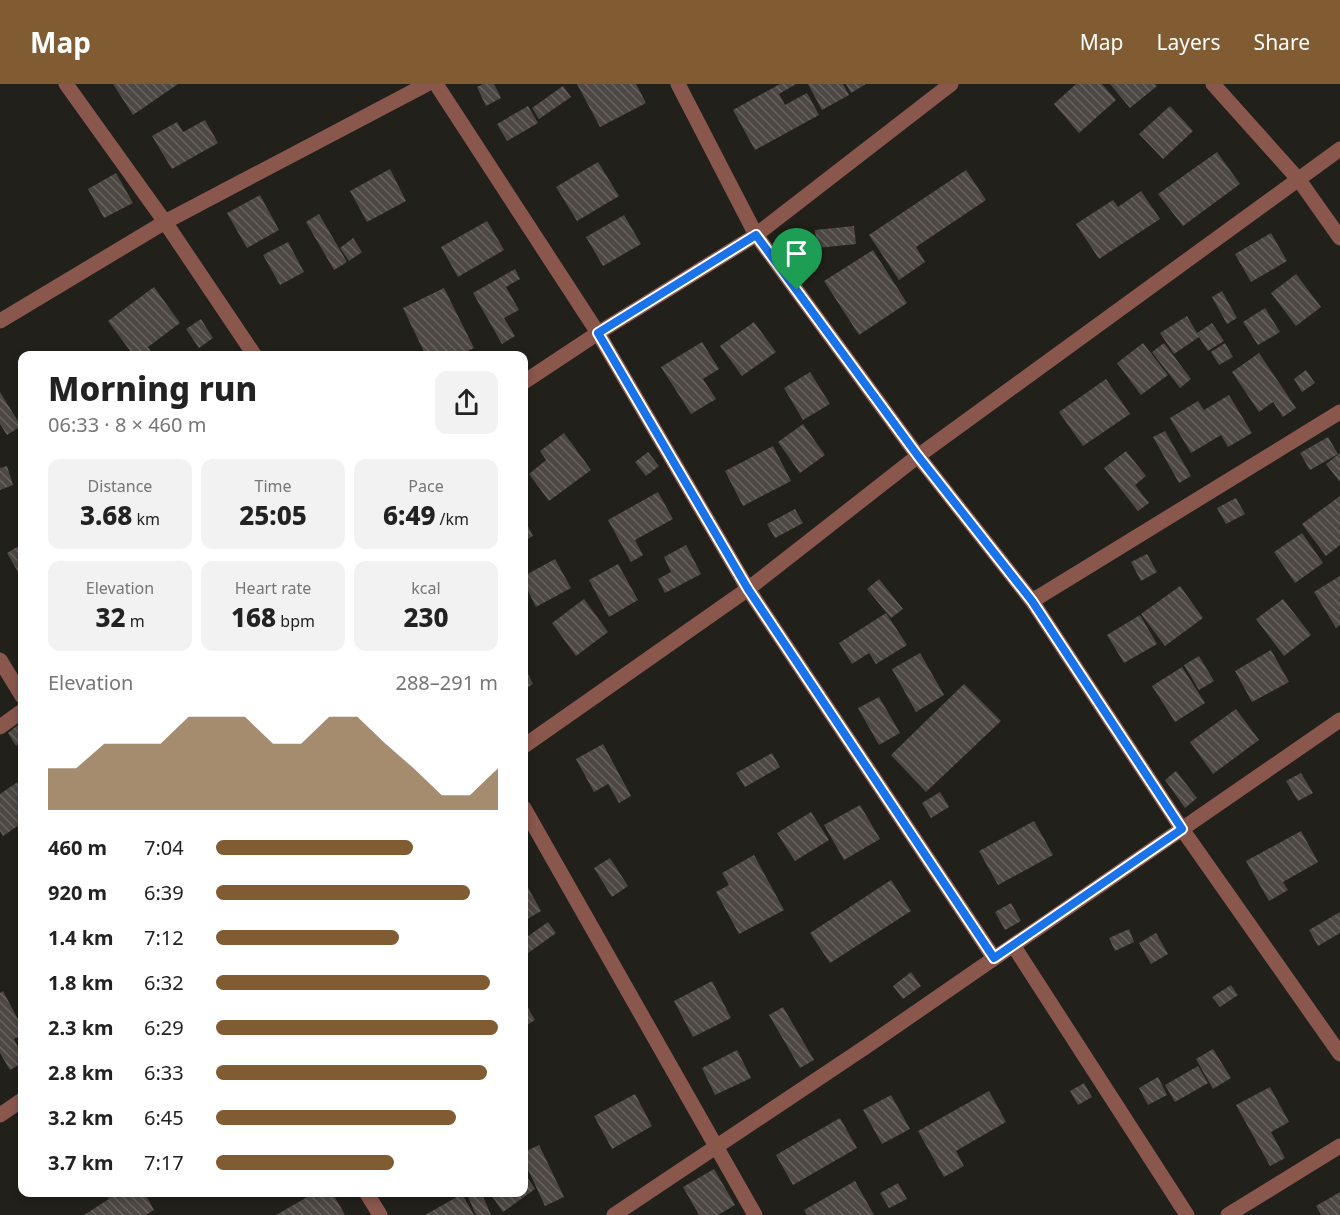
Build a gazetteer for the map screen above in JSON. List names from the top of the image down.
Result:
{
  "page": {
    "header": "Map",
    "nav": ["Map", "Layers", "Share"],
    "heading": ["Morning run", "06:33 · 8 × 460 m"],
    "stats": [
      ["Distance", "3.68 km"],
      ["Time", "25:05"],
      ["Pace", "6:49 /km"],
      ["Elevation", "32 m"],
      ["Heart rate", "168 bpm"],
      ["kcal", "230"]
    ],
    "chart": ["Elevation", "288–291 m"],
    "list": [
      {
        "name": "460 m",
        "note": "7:04"
      },
      {
        "name": "920 m",
        "note": "6:39"
      },
      {
        "name": "1.4 km",
        "note": "7:12"
      },
      {
        "name": "1.8 km",
        "note": "6:32"
      },
      {
        "name": "2.3 km",
        "note": "6:29"
      },
      {
        "name": "2.8 km",
        "note": "6:33"
      },
      {
        "name": "3.2 km",
        "note": "6:45"
      },
      {
        "name": "3.7 km",
        "note": "7:17"
      }
    ]
  }
}
